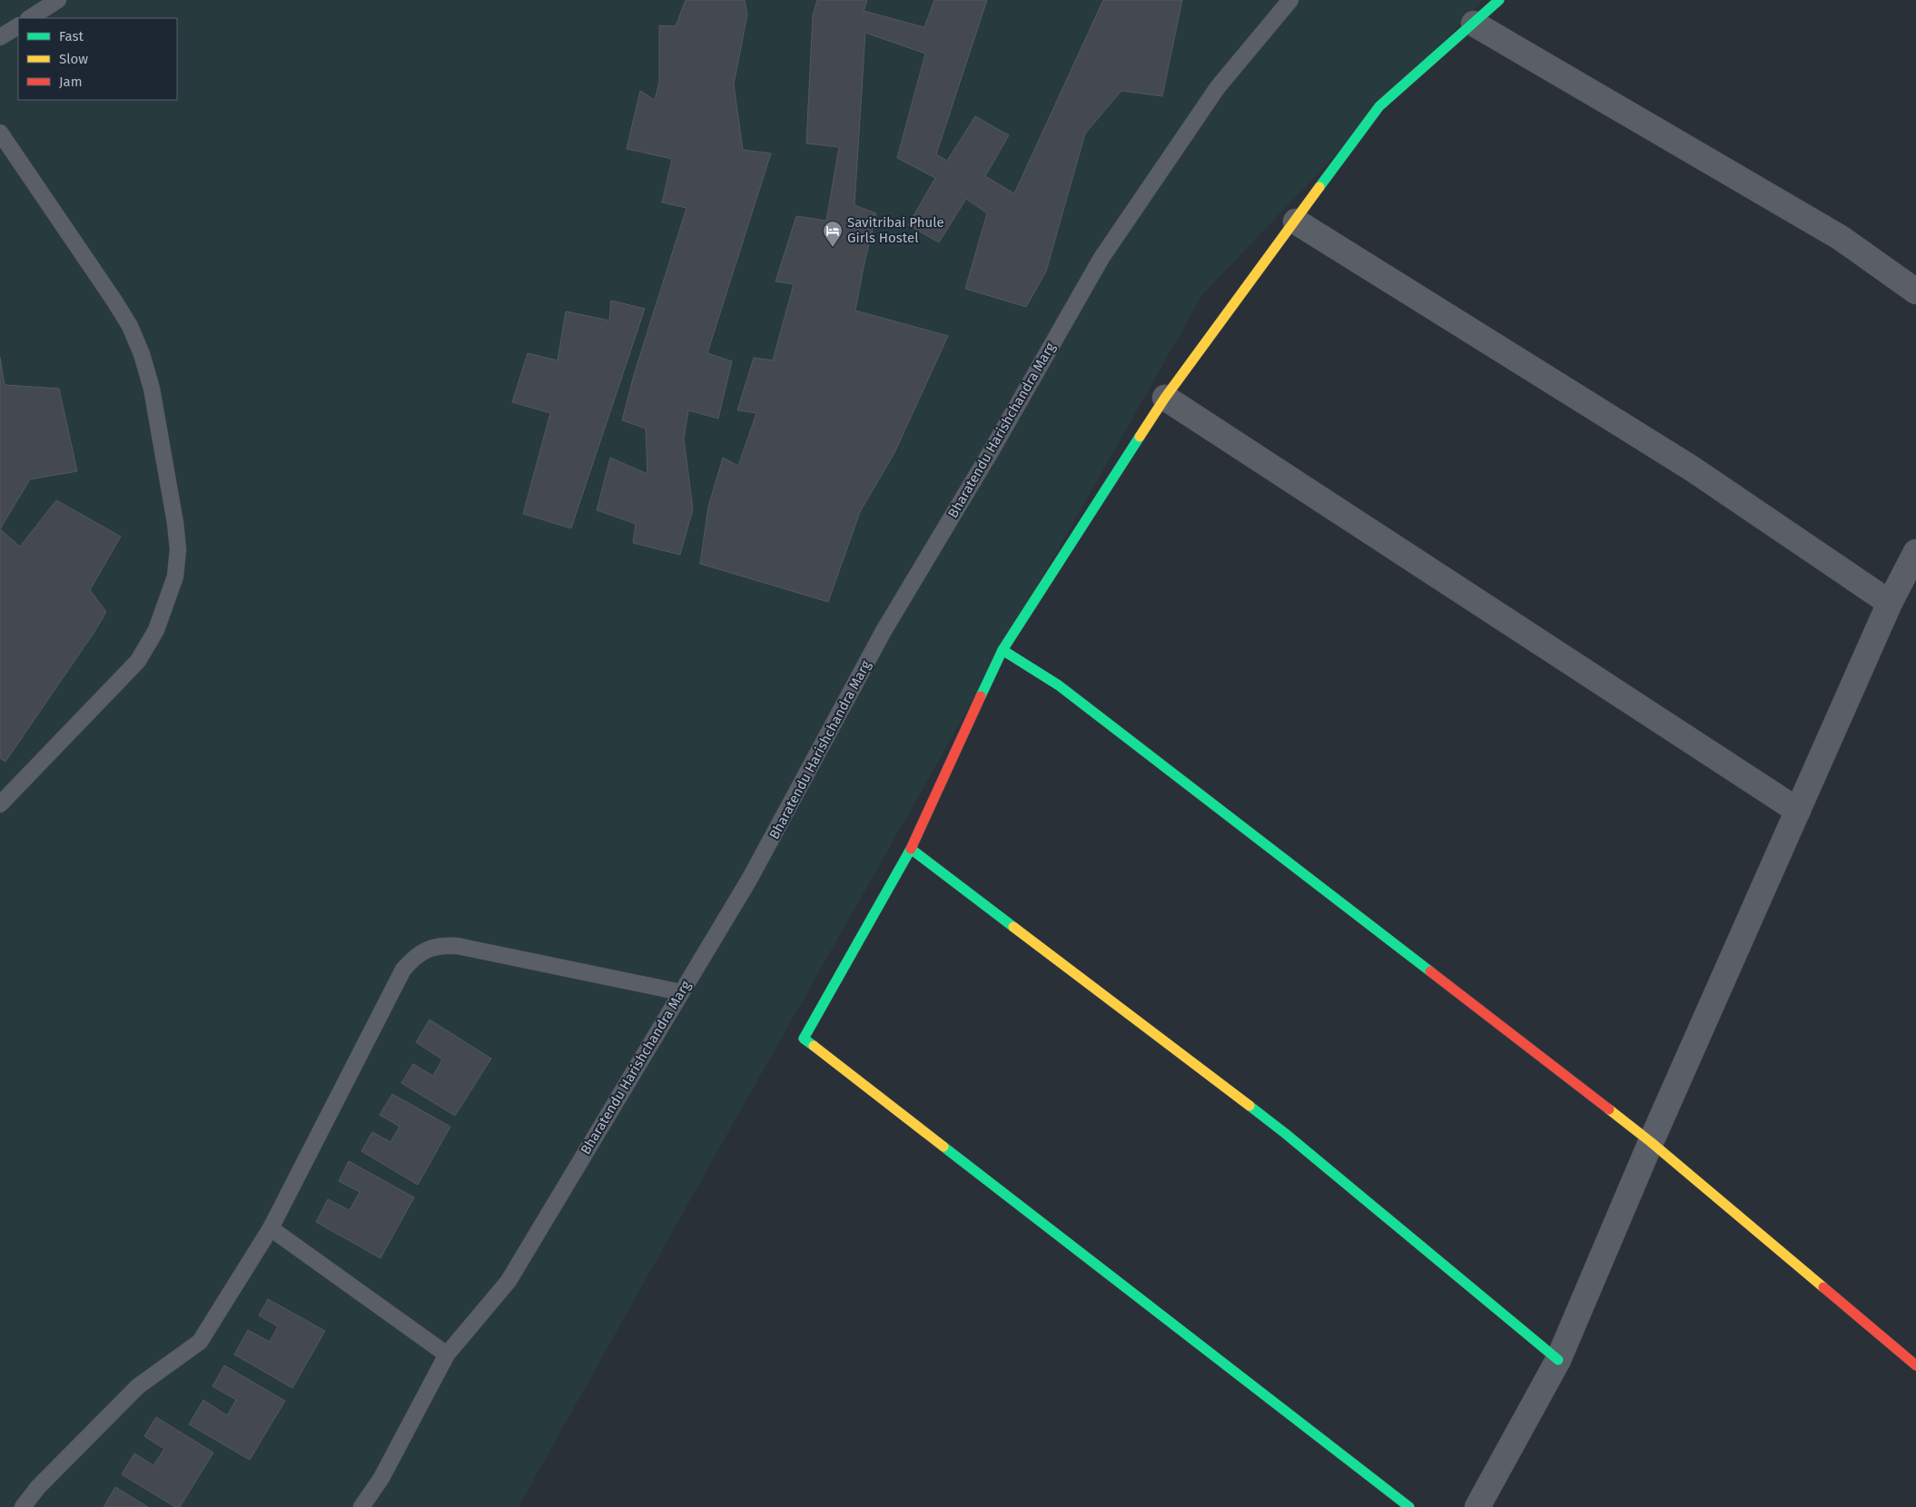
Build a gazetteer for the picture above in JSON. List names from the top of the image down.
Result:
{
  "streets": {
    "lane": ["Bharatendu Harishchandra Marg"]
  },
  "places": {
    "hotel": ["Savitribai Phule Girls Hostel"]
  },
  "legend": ["Fast", "Slow", "Jam"]
}
